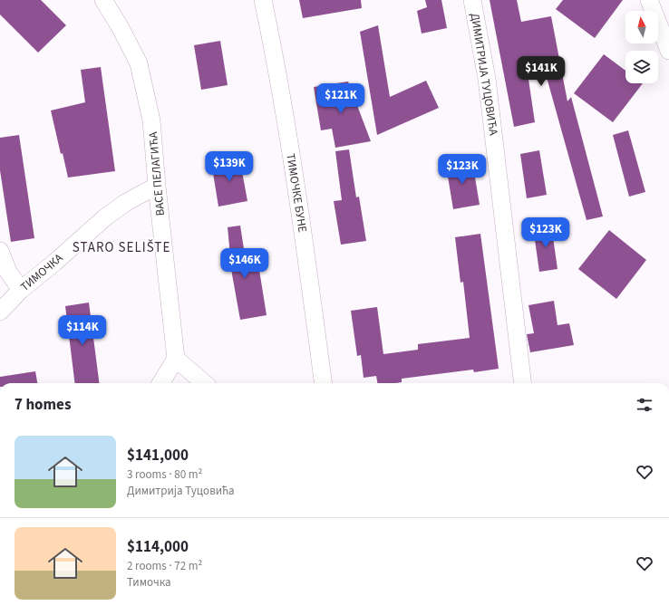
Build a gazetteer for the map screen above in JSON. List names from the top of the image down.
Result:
{
  "streets": {
    "street": [
      "ДИМИТРИЈА ТУЦОВИЋА",
      "ВАСЕ ПЕЛАГИЋА",
      "ТИМОЧКЕ БУНЕ",
      "ТИМОЧКА"
    ]
  },
  "crossings": [
    ["ВАСЕ ПЕЛАГИЋА", "ТИМОЧКА"]
  ],
  "districts": ["STARO SELIŠTE"],
  "north": "top",
  "page": {
    "price": [
      "$141K",
      "$121K",
      "$139K",
      "$123K",
      "$123K",
      "$146K",
      "$114K"
    ],
    "heading": "7 homes",
    "list": [
      {
        "name": "$141,000",
        "note": "3 rooms · 80 m² · Димитрија Туцовића"
      },
      {
        "name": "$114,000",
        "note": "2 rooms · 72 m² · Тимочка"
      }
    ]
  }
}
